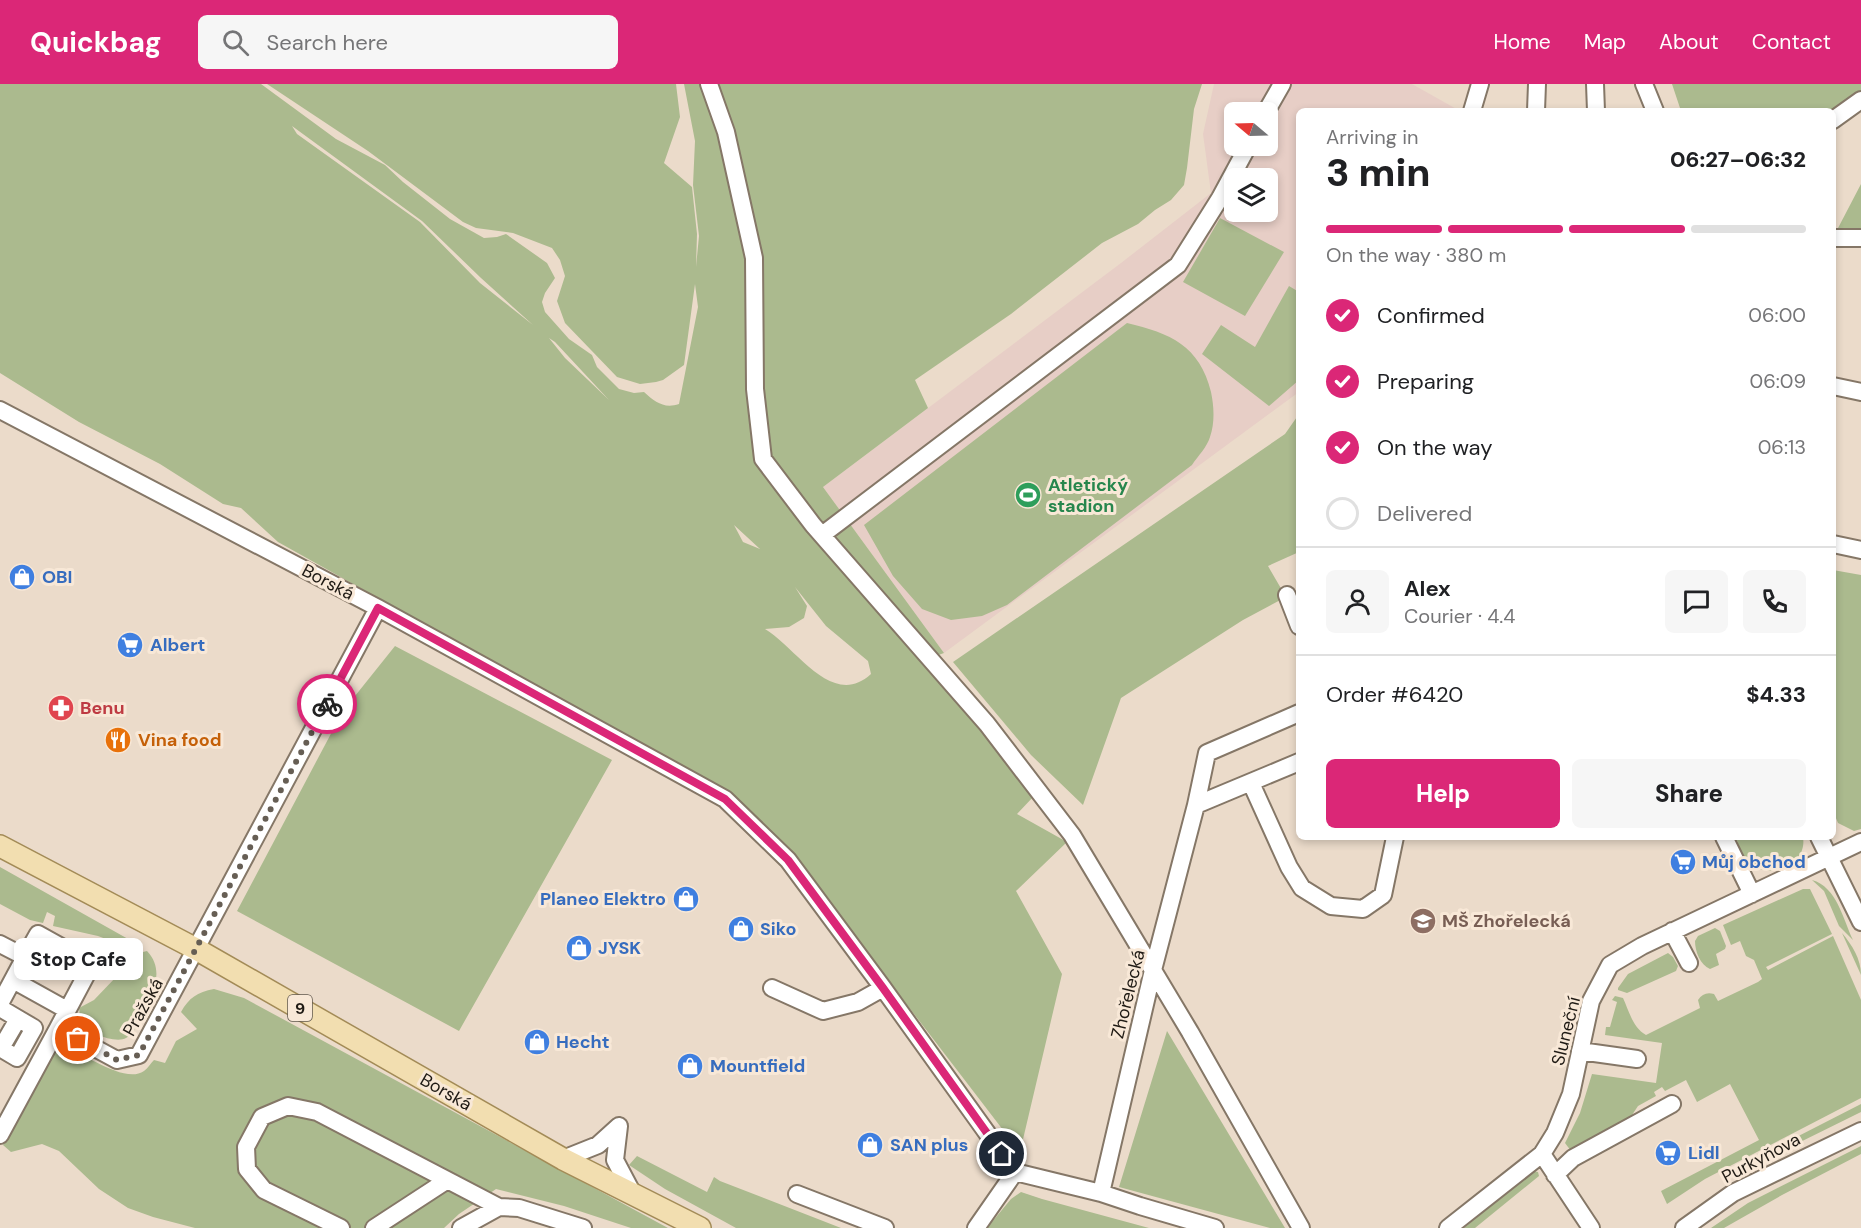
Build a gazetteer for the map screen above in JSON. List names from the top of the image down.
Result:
{
  "streets": {
    "main road": ["Borská", "9"],
    "street": [
      "Zhořelecká",
      "Pražská",
      "Sluneční",
      "Purkyňova"
    ]
  },
  "crossings": [
    ["Borská", "Pražská"]
  ],
  "places": {
    "sports": ["Atletický stadion"],
    "shop": [
      "OBI",
      "Planeo Elektro",
      "Siko",
      "JYSK",
      "Hecht",
      "Mountfield",
      "SAN plus"
    ],
    "supermarket": ["Albert", "Můj obchod", "Lidl"],
    "pharmacy": ["Benu"],
    "restaurant": ["Vina food"],
    "school or university": ["MŠ Zhořelecká"],
    "other": ["Stop Cafe"]
  },
  "north": "left",
  "page": {
    "header": "Quickbag",
    "search": "Search here",
    "nav": [
      "Home",
      "Map",
      "About",
      "Contact"
    ],
    "heading": ["3 min", "Arriving in", "06:27–06:32"],
    "panel": [
      "Alex",
      "Courier · 4.4",
      "Order #6420",
      "$4.33"
    ],
    "bar": "On the way · 380 m",
    "list": [
      ["Confirmed", "06:00"],
      ["Preparing", "06:09"],
      ["On the way", "06:13"],
      "Delivered"
    ],
    "buttons": ["Help", "Share"],
    "bubble": "Stop Cafe"
  }
}
